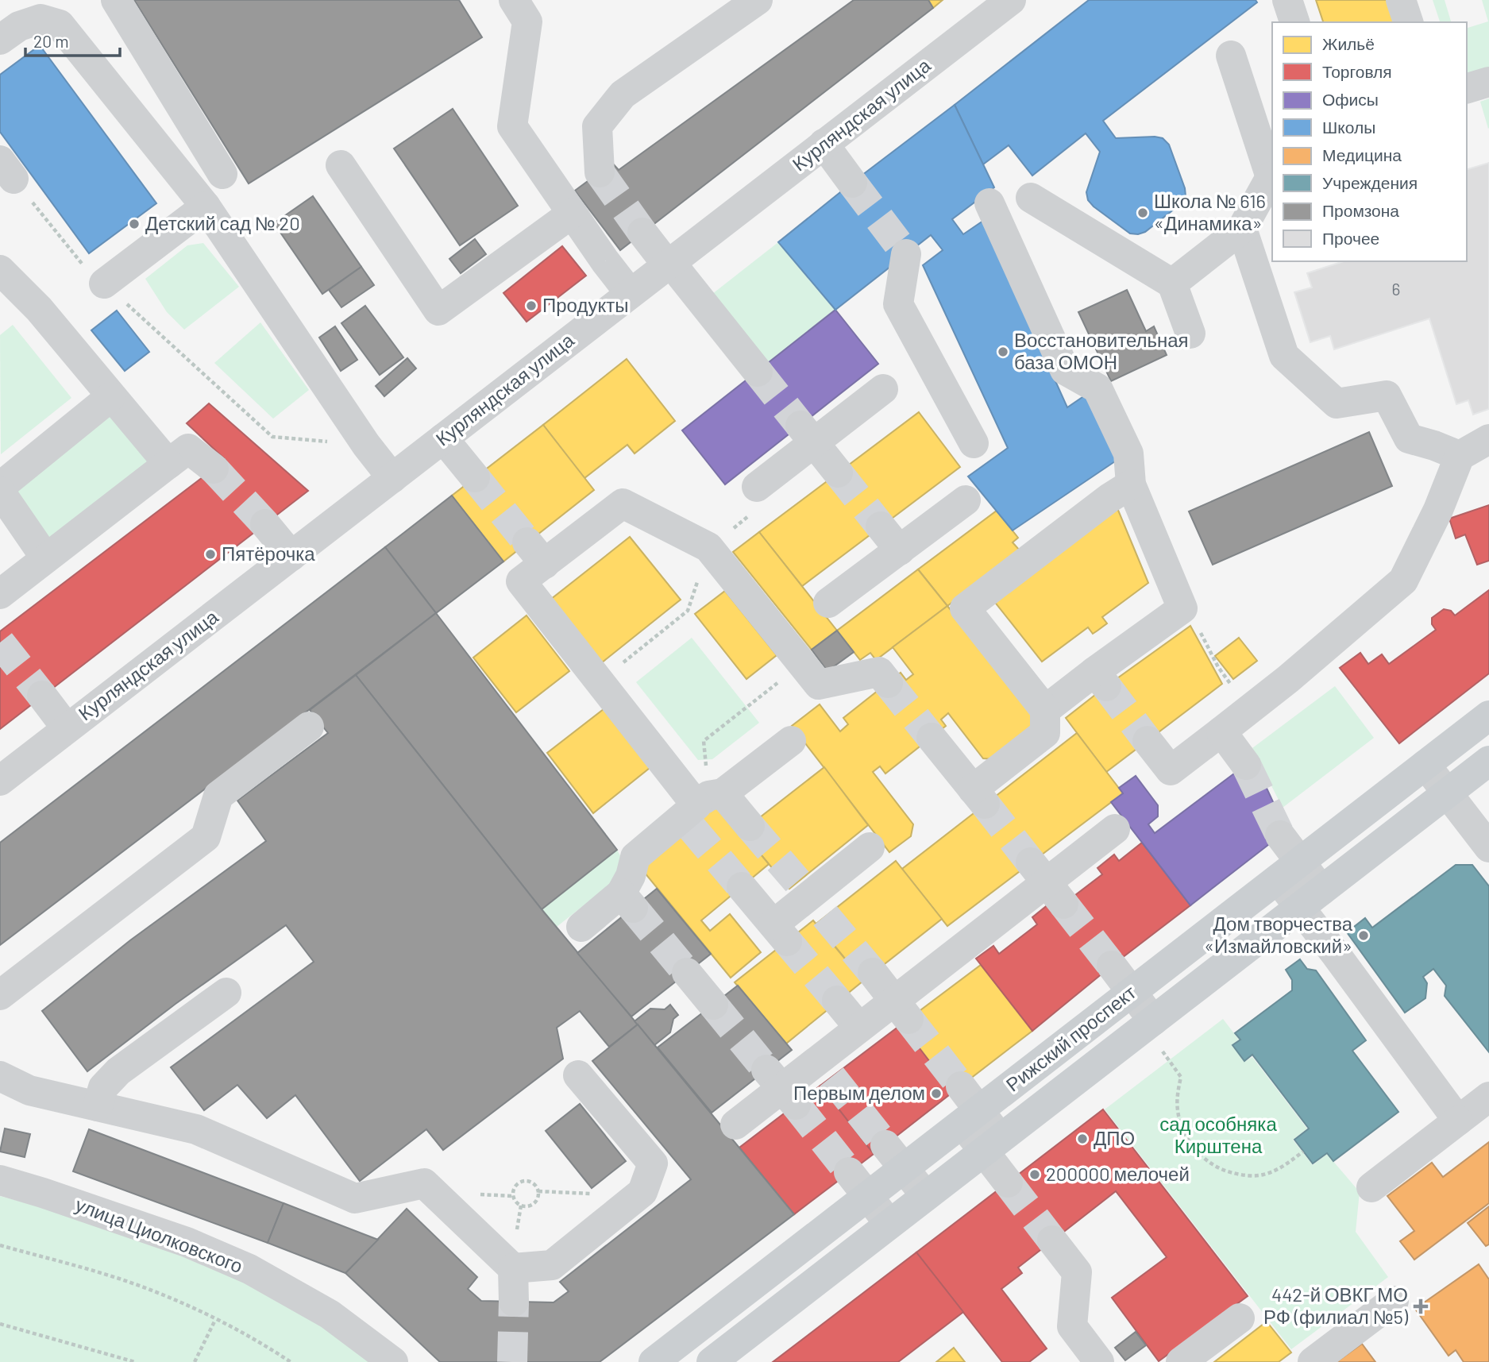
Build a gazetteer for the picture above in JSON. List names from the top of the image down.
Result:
{
  "streets": {
    "main road": ["Рижский проспект"],
    "street": ["Курляндская улица", "улица Циолковского"]
  },
  "parks": ["сад особняка Кирштена"],
  "places": {
    "other": [
      "Школа № 616 «Динамика»",
      "Детский сад № 20",
      "Продукты",
      "Восстановительная база ОМОН",
      "Пятёрочка",
      "Дом творчества «Измайловский»",
      "Первым делом",
      "ДПО",
      "200000 мелочей"
    ],
    "health": ["442-й ОВКГ МО РФ (филиал №5)"]
  },
  "house_numbers": ["6"],
  "legend": [
    "Жильё",
    "Торговля",
    "Офисы",
    "Школы",
    "Медицина",
    "Учреждения",
    "Промзона",
    "Прочее"
  ],
  "scale_bar": "20 m"
}
